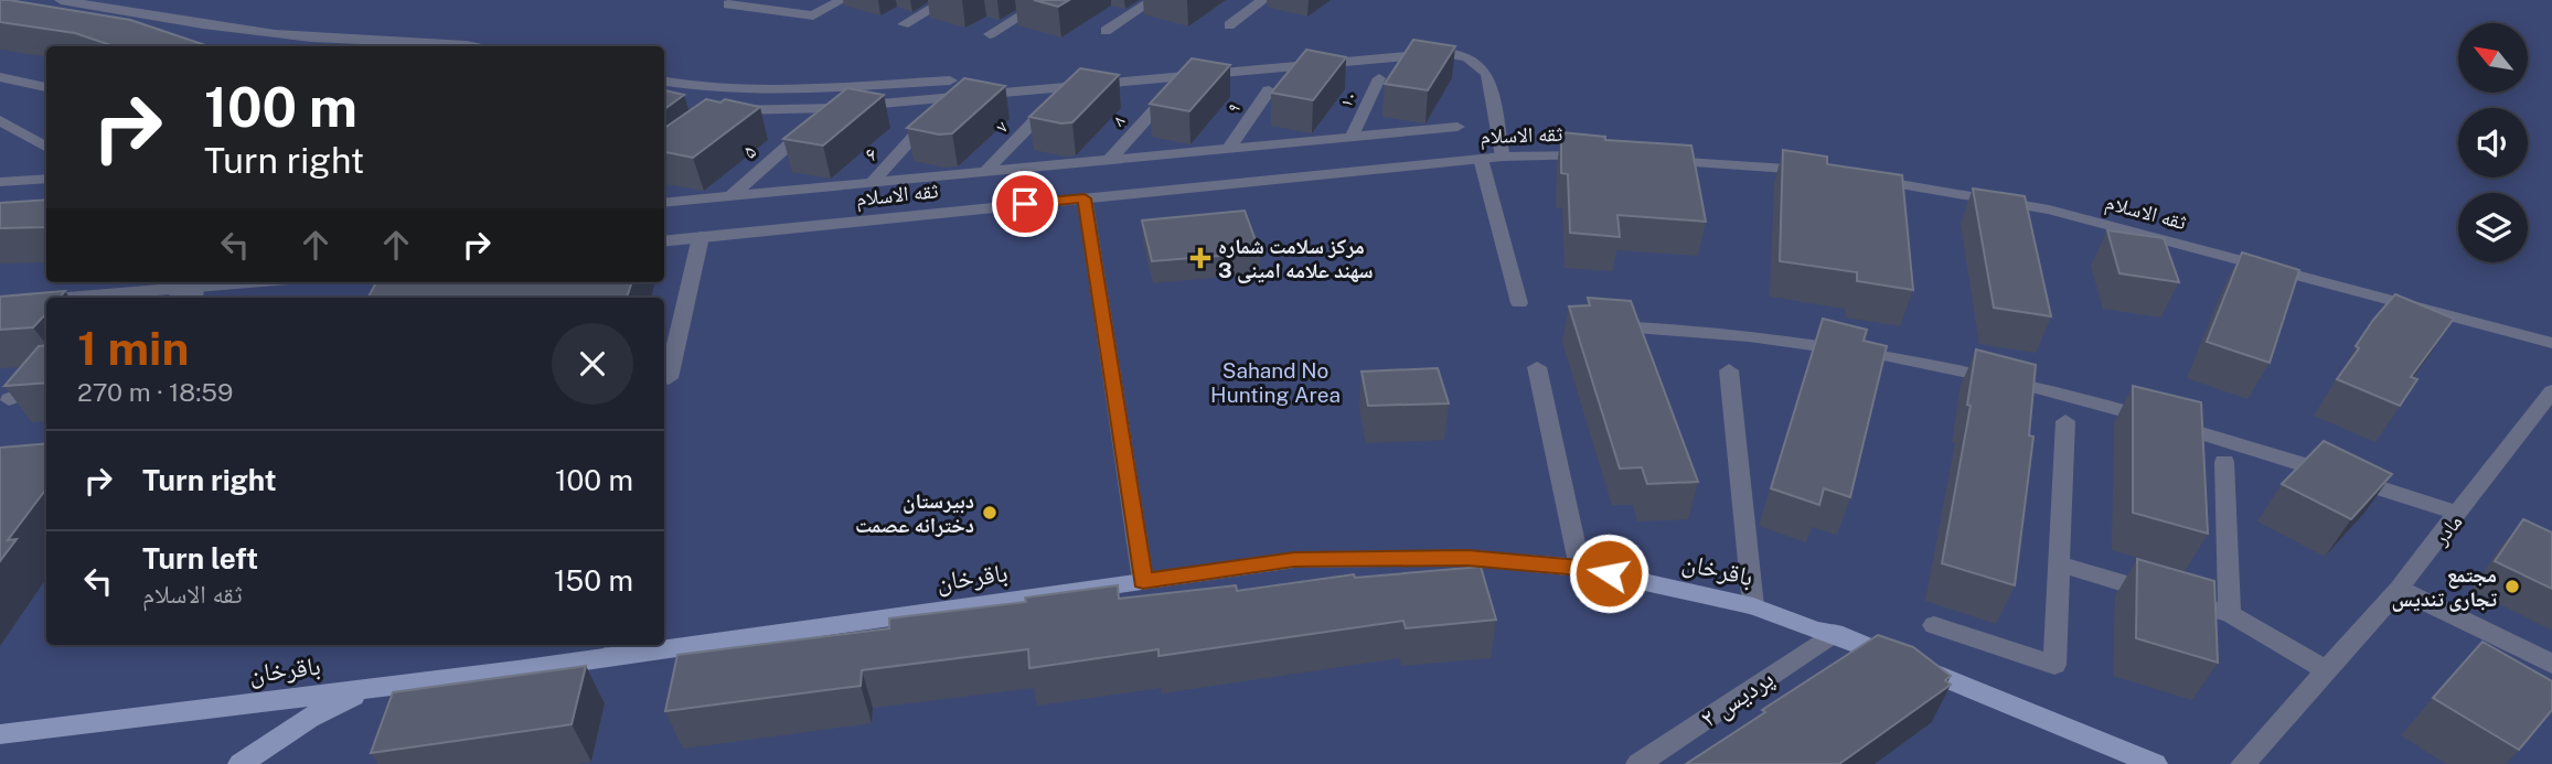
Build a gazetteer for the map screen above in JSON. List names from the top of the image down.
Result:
{
  "streets": {
    "main road": ["باقرخان"],
    "street": [
      "۱۰",
      "۹",
      "۸",
      "۷",
      "ثقه الاسلام",
      "۵",
      "۶",
      "مادر",
      "پردیس ۲"
    ]
  },
  "crossings": [
    ["باقرخان", "پردیس ۲"]
  ],
  "parks": ["Sahand No Hunting Area"],
  "places": {
    "health": ["مرکز سلامت شماره 3 سهند علامه امینی"],
    "other": ["دبیرستان دخترانه عصمت", "مجتمع تجاری تندیس"]
  },
  "north": "top left",
  "page": {
    "turn": ["100 m", "Turn right"],
    "heading": ["1 min", "270 m · 18:59"],
    "list": [
      {
        "name": "Turn right",
        "value": "100 m"
      },
      {
        "name": "Turn left",
        "note": "ثقه الاسلام",
        "value": "150 m"
      }
    ]
  }
}
